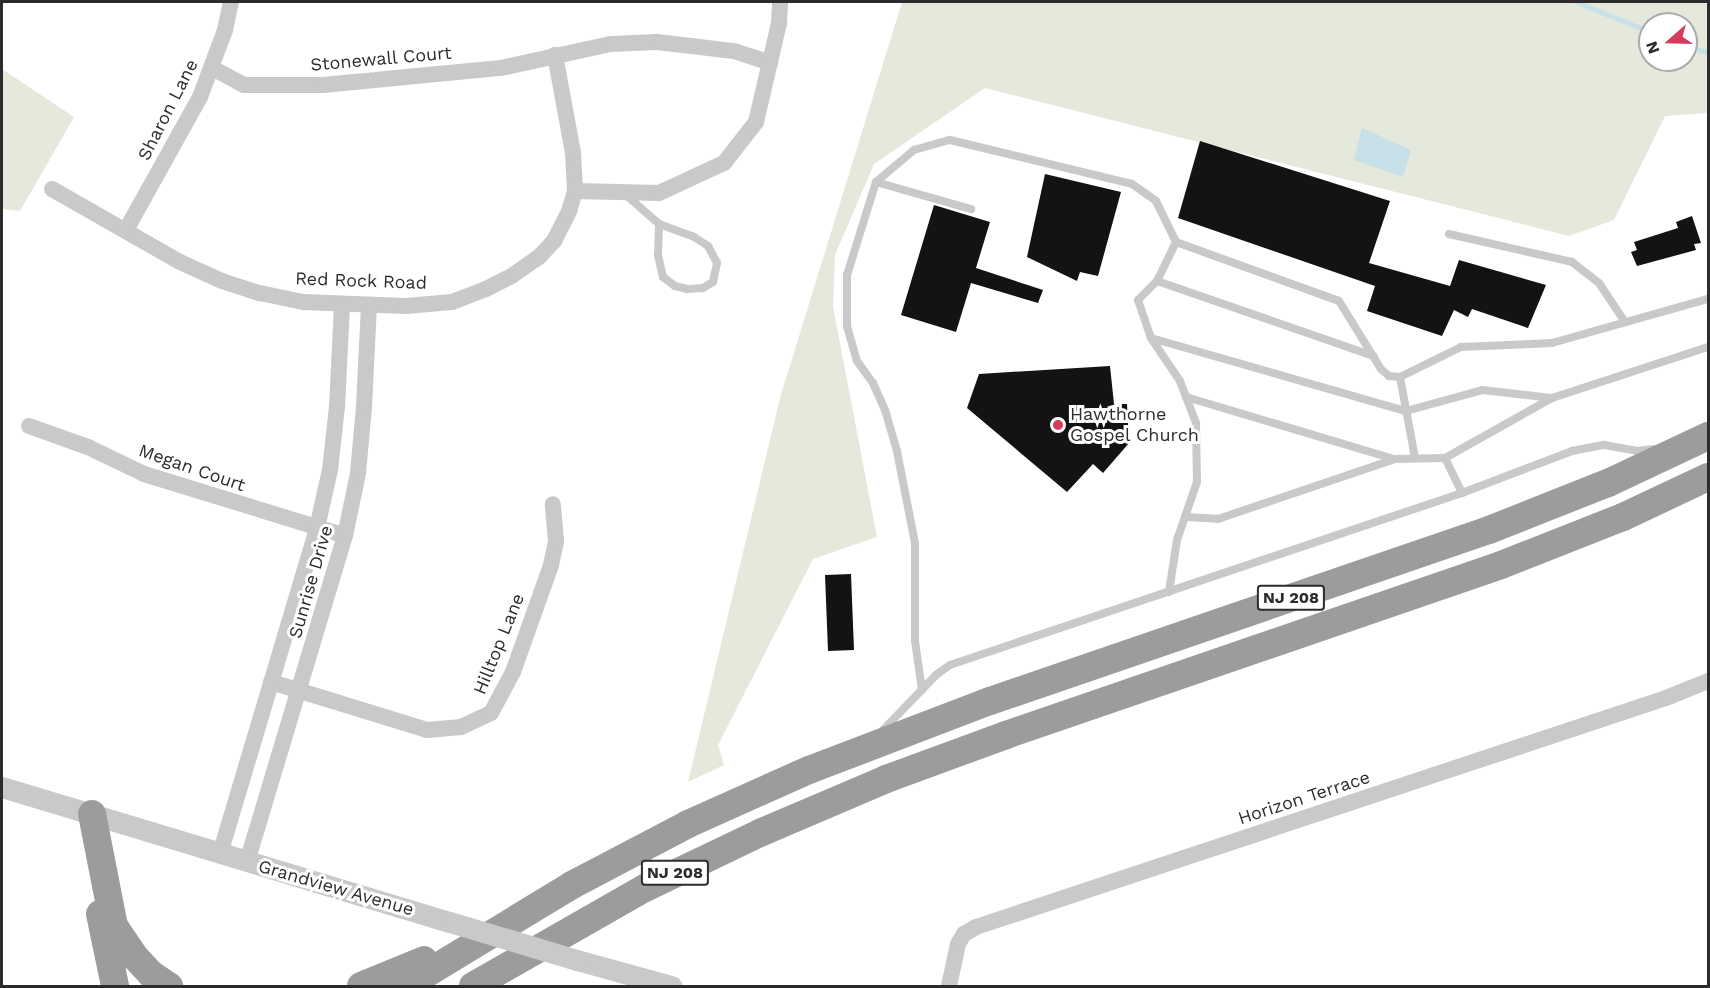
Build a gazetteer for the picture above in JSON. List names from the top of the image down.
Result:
{
  "streets": {
    "highway": ["NJ 208"],
    "street": [
      "Stonewall Court",
      "Sharon Lane",
      "Red Rock Road",
      "Megan Court",
      "Sunrise Drive",
      "Hilltop Lane",
      "Horizon Terrace",
      "Grandview Avenue"
    ]
  },
  "crossings": [
    ["Stonewall Court", "Sharon Lane"],
    ["Stonewall Court", "Red Rock Road"],
    ["Sharon Lane", "Red Rock Road"],
    ["Red Rock Road", "Sunrise Drive"],
    ["Megan Court", "Sunrise Drive"],
    ["Sunrise Drive", "Hilltop Lane"],
    ["Sunrise Drive", "Grandview Avenue"]
  ],
  "places": ["Hawthorne Gospel Church"],
  "north": "left"
}
